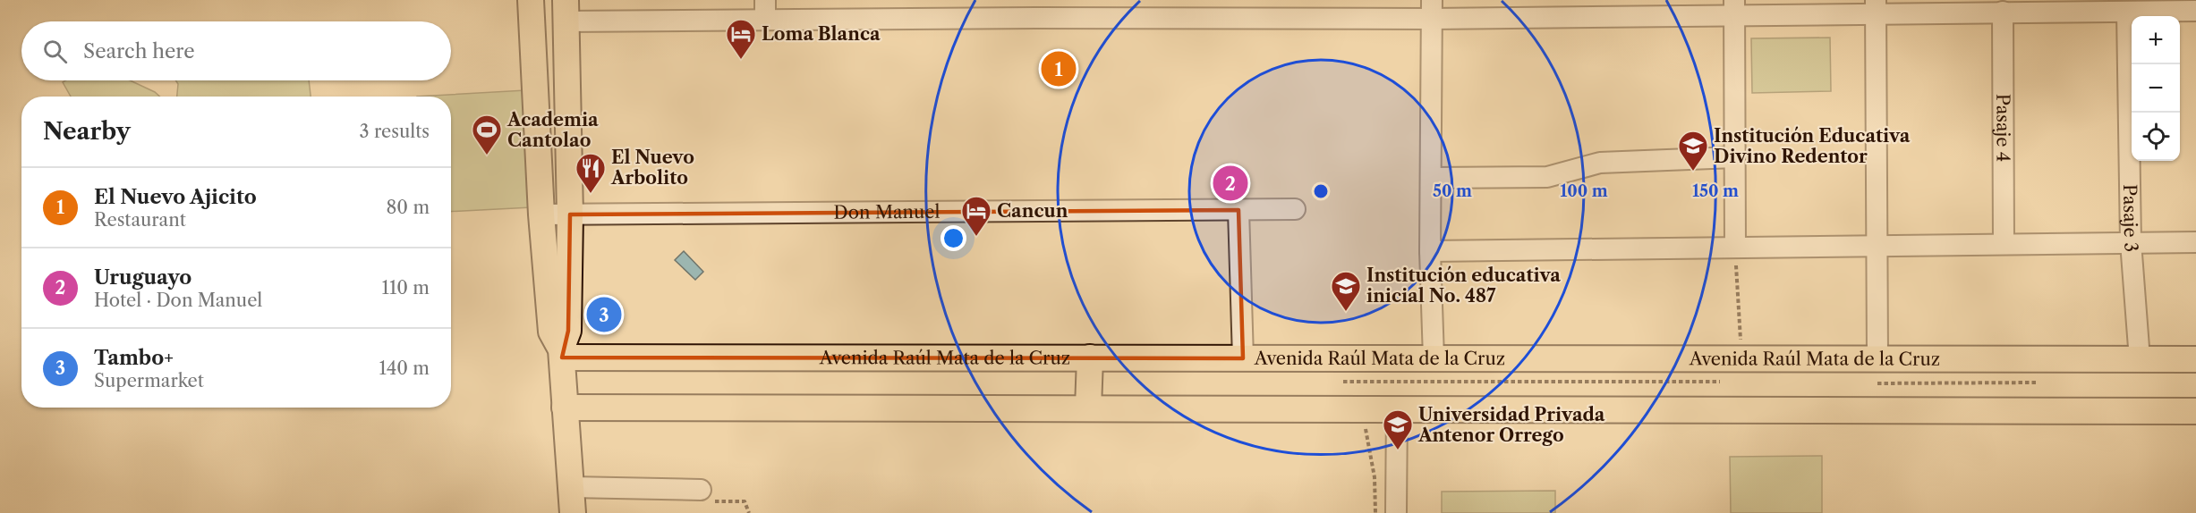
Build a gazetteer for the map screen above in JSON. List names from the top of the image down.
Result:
{
  "streets": {
    "main road": ["Avenida Raúl Mata de la Cruz"],
    "street": ["Pasaje 4", "Don Manuel", "Pasaje 3"]
  },
  "crossings": [
    ["Pasaje 3", "Avenida Raúl Mata de la Cruz"]
  ],
  "places": {
    "hotel": ["Loma Blanca", "Cancun"],
    "sports": ["Academia Cantolao"],
    "school or university": ["Institución Educativa Divino Redentor", "Institución educativa inicial No. 487", "Universidad Privada Antenor Orrego"],
    "restaurant": ["El Nuevo Arbolito"]
  },
  "page": {
    "map_buttons": ["+", "−"],
    "search": "Search here",
    "pins": ["1", "2", "3"],
    "heading": ["Nearby", "3 results"],
    "list": [
      {
        "mark": "1",
        "name": "El Nuevo Ajicito",
        "note": "Restaurant",
        "value": "80 m"
      },
      {
        "mark": "2",
        "name": "Uruguayo",
        "note": "Hotel · Don Manuel",
        "value": "110 m"
      },
      {
        "mark": "3",
        "name": "Tambo+",
        "note": "Supermarket",
        "value": "140 m"
      }
    ]
  },
  "rings": ["50 m", "100 m", "150 m"]
}
